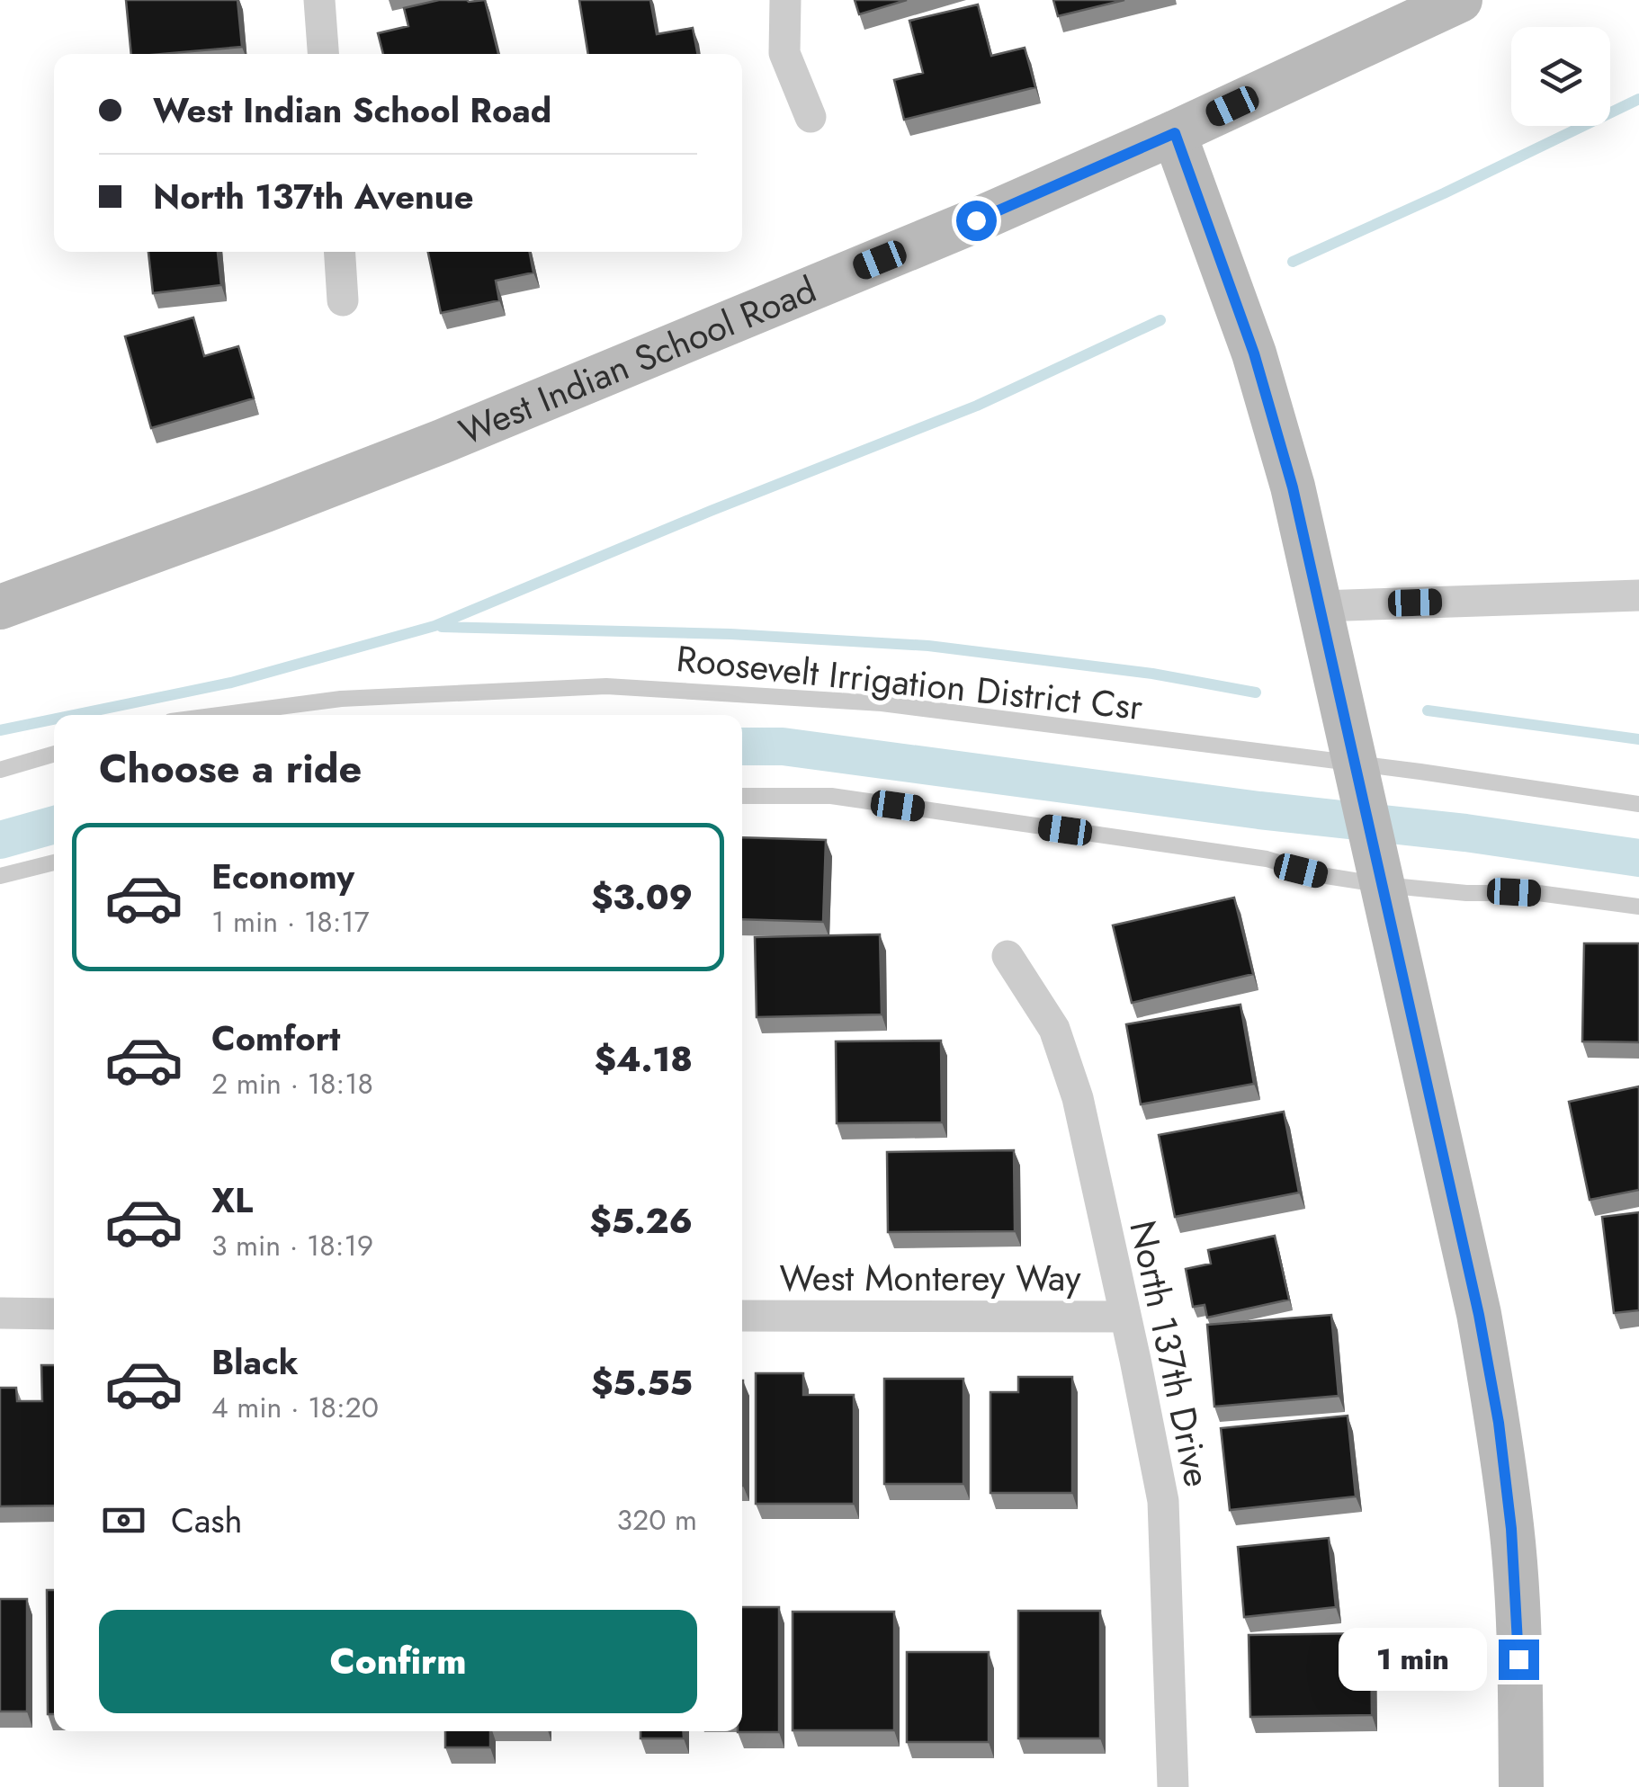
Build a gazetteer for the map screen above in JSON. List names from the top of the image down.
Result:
{
  "streets": {
    "street": ["West Indian School Road", "West Monterey Way", "North 137th Drive"],
    "lane": ["Roosevelt Irrigation District Csr"]
  },
  "crossings": [
    ["West Monterey Way", "North 137th Drive"]
  ],
  "page": {
    "banner": ["West Indian School Road", "North 137th Avenue"],
    "heading": "Choose a ride",
    "list": [
      {
        "name": "Economy",
        "note": "1 min · 18:17",
        "value": "$3.09"
      },
      {
        "name": "Comfort",
        "note": "2 min · 18:18",
        "value": "$4.18"
      },
      {
        "name": "XL",
        "note": "3 min · 18:19",
        "value": "$5.26"
      },
      {
        "name": "Black",
        "note": "4 min · 18:20",
        "value": "$5.55"
      }
    ],
    "pay": ["Cash", "320 m"],
    "buttons": "Confirm",
    "bubble": "1 min"
  }
}
